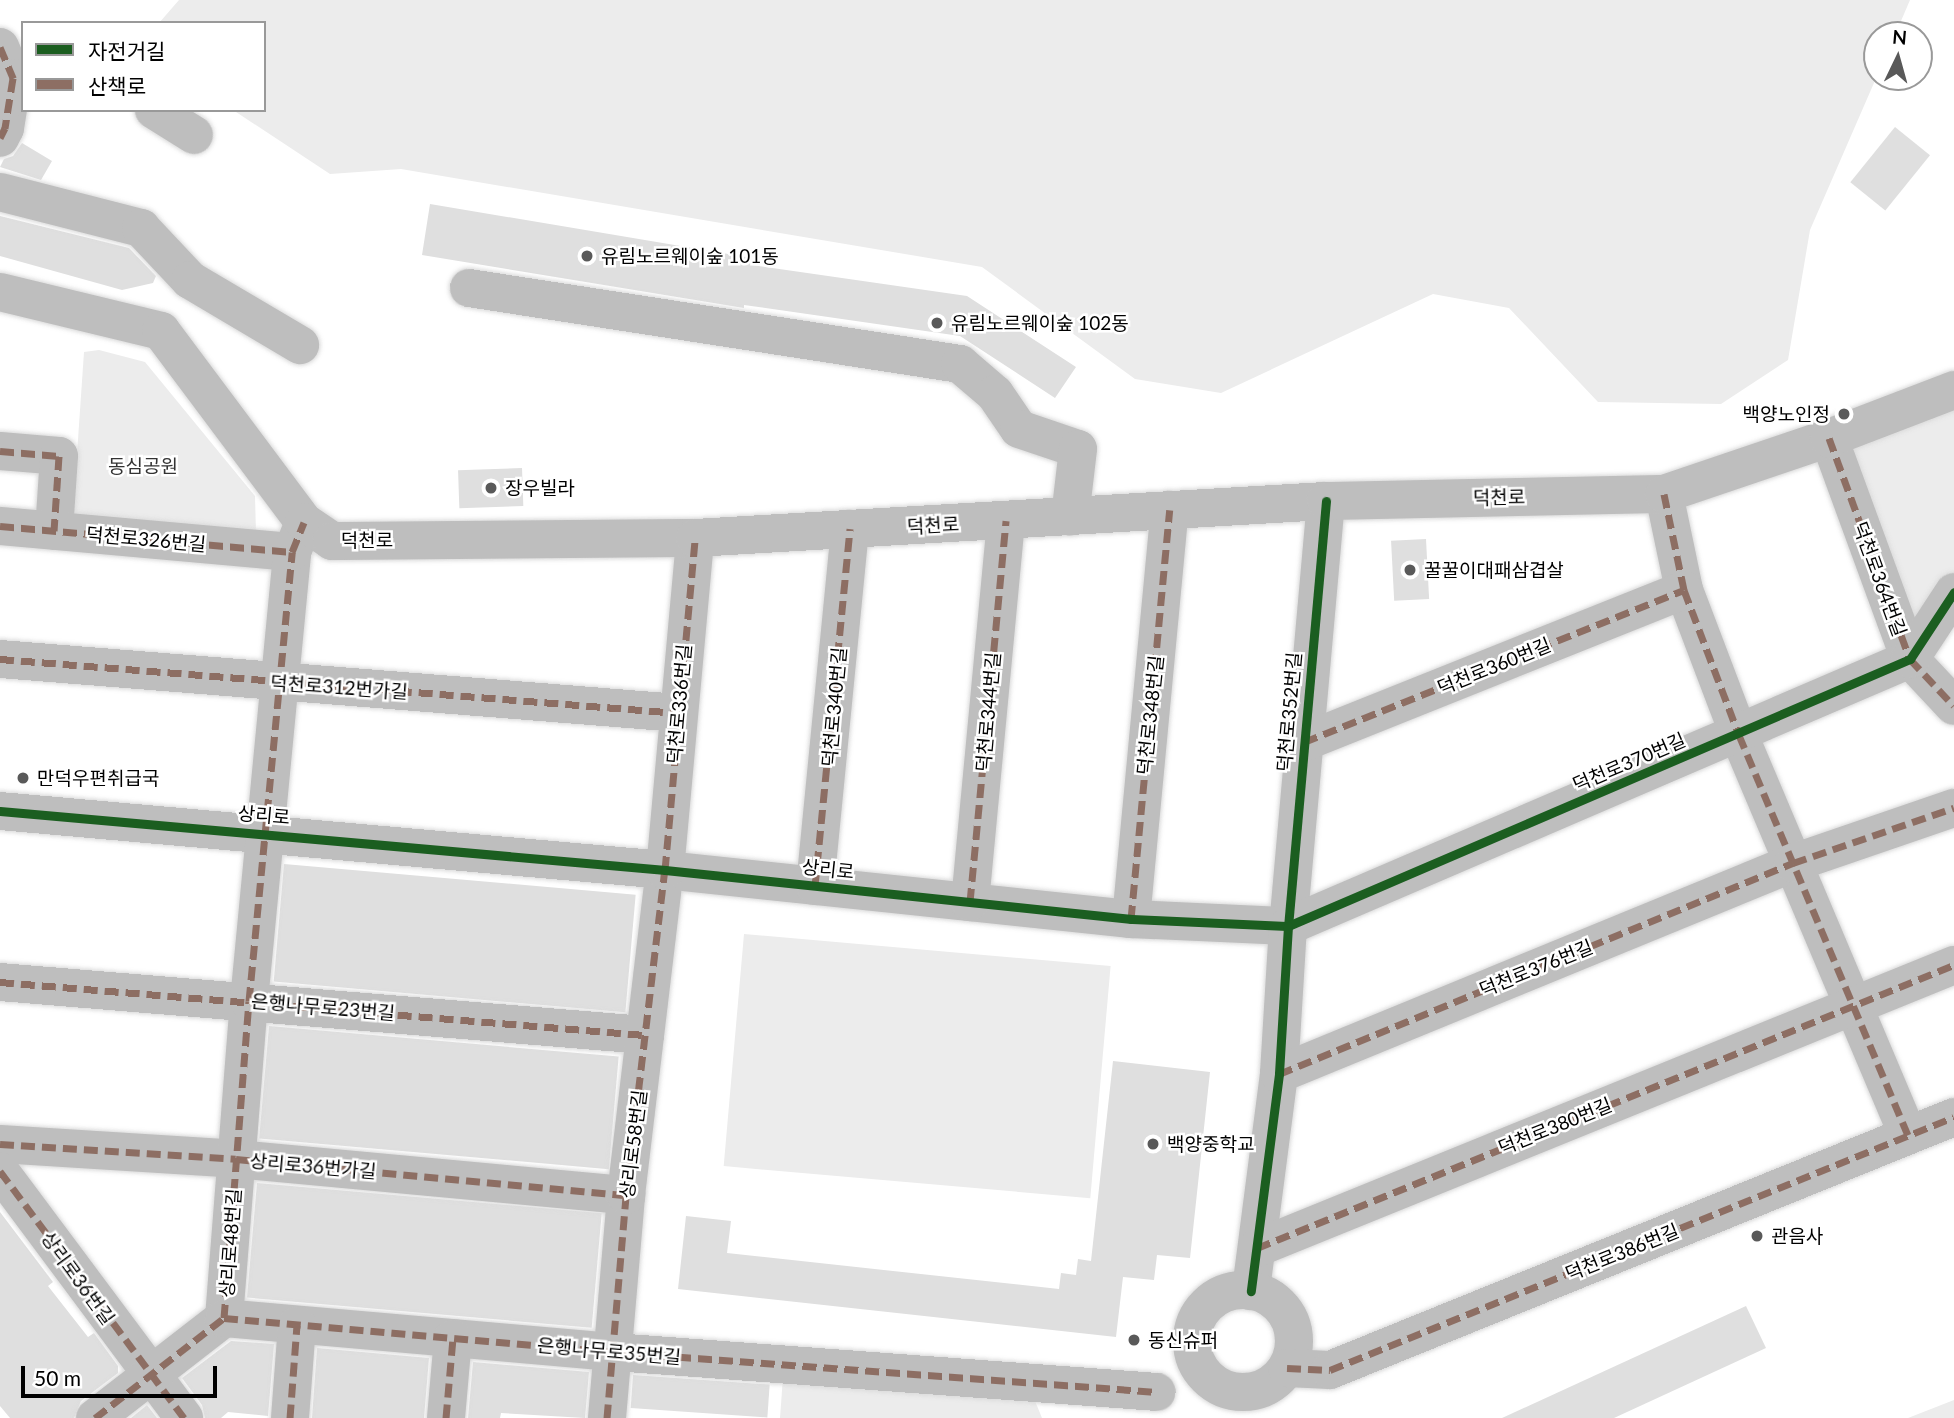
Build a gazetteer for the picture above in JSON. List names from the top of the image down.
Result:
{
  "streets": {
    "street": [
      "덕천로",
      "덕천로326번길",
      "덕천로364번길",
      "덕천로360번길",
      "덕천로312번가길",
      "덕천로336번길",
      "덕천로340번길",
      "덕천로344번길",
      "덕천로352번길",
      "덕천로348번길",
      "덕천로370번길",
      "상리로",
      "덕천로376번길",
      "은행나무로23번길",
      "덕천로380번길",
      "상리로58번길",
      "상리로36번가길",
      "상리로48번길",
      "덕천로386번길",
      "상리로36번길",
      "은행나무로35번길"
    ]
  },
  "crossings": [
    ["덕천로", "덕천로326번길"],
    ["덕천로", "덕천로364번길"],
    ["덕천로", "덕천로336번길"],
    ["덕천로", "덕천로340번길"],
    ["덕천로", "덕천로344번길"],
    ["덕천로", "덕천로352번길"],
    ["덕천로", "덕천로348번길"],
    ["덕천로", "상리로48번길"],
    ["덕천로326번길", "상리로48번길"],
    ["덕천로364번길", "덕천로370번길"],
    ["덕천로360번길", "덕천로352번길"],
    ["덕천로312번가길", "덕천로336번길"],
    ["덕천로312번가길", "상리로48번길"],
    ["덕천로336번길", "상리로"],
    ["덕천로336번길", "상리로58번길"],
    ["덕천로340번길", "상리로"],
    ["덕천로344번길", "상리로"],
    ["덕천로352번길", "덕천로370번길"],
    ["덕천로352번길", "상리로"],
    ["덕천로348번길", "상리로"],
    ["덕천로370번길", "상리로"],
    ["상리로", "상리로58번길"],
    ["상리로", "상리로48번길"],
    ["은행나무로23번길", "상리로58번길"],
    ["은행나무로23번길", "상리로48번길"],
    ["상리로58번길", "상리로36번가길"],
    ["상리로58번길", "은행나무로35번길"],
    ["상리로36번가길", "상리로48번길"],
    ["상리로48번길", "은행나무로35번길"]
  ],
  "parks": ["동심공원"],
  "places": [
    "유림노르웨이숲 101동",
    "유림노르웨이숲 102동",
    "백양노인정",
    "장우빌라",
    "꿀꿀이대패삼겹살",
    "만덕우편취급국",
    "백양중학교",
    "관음사",
    "동신슈퍼"
  ],
  "legend": ["자전거길", "산책로"],
  "scale_bar": "50 m",
  "north": "top"
}
